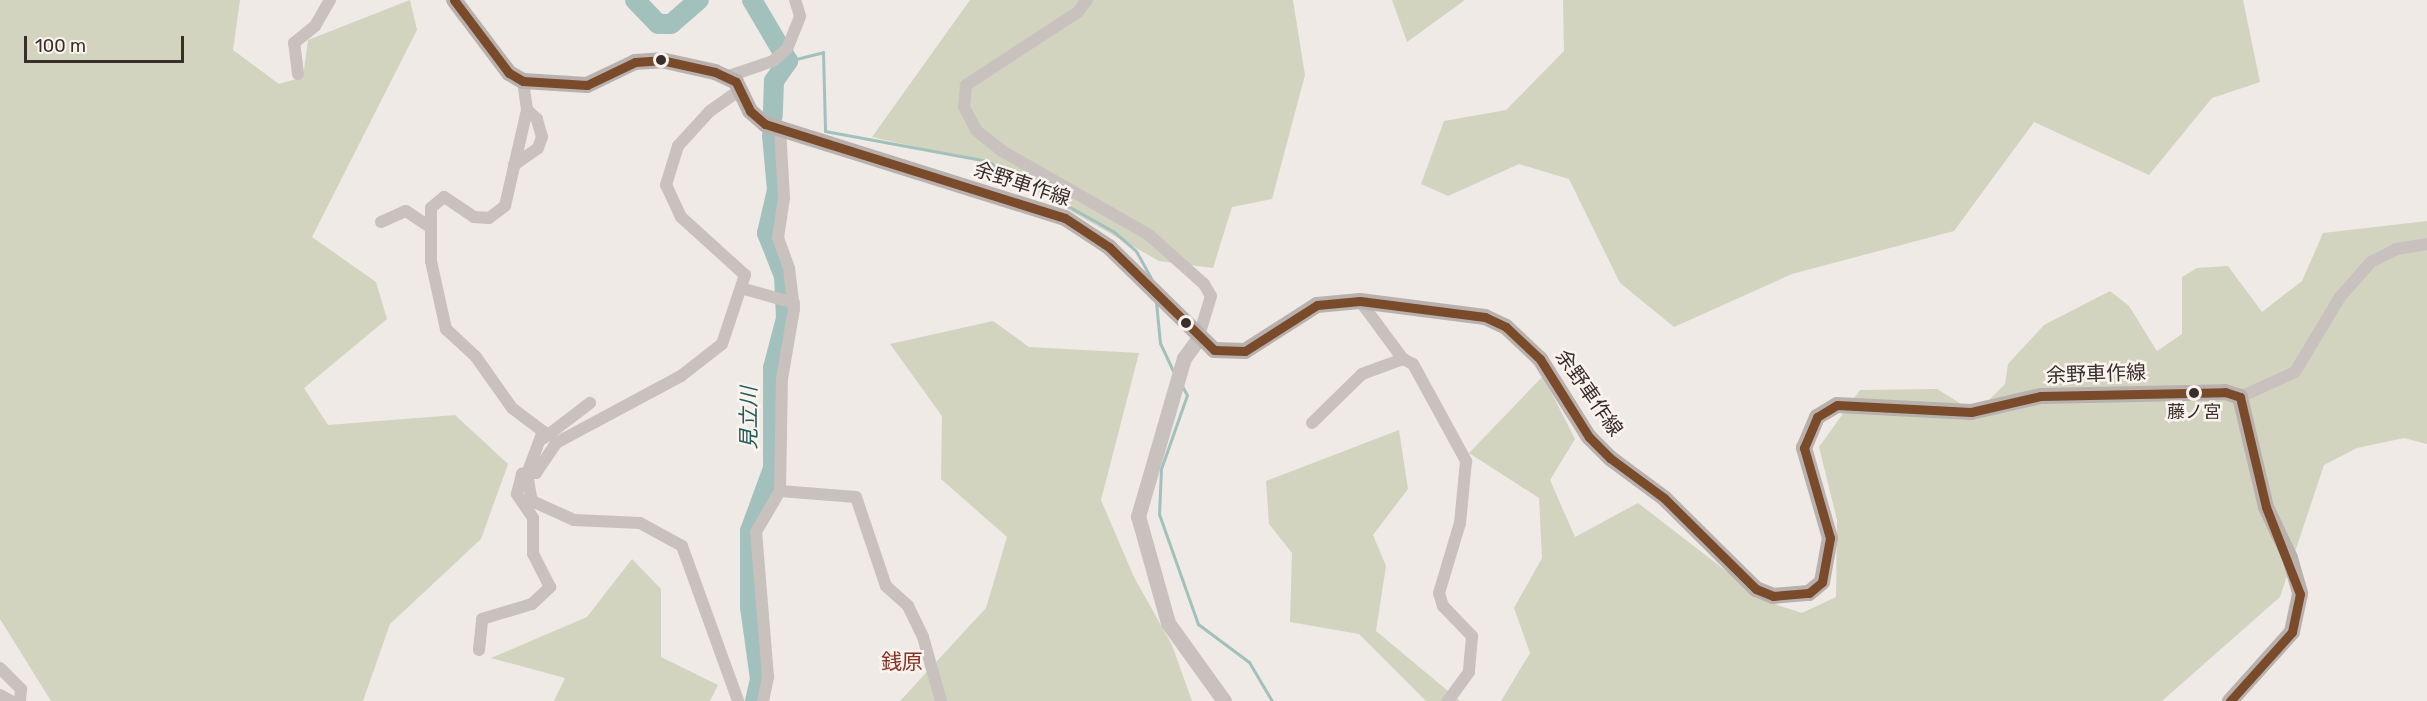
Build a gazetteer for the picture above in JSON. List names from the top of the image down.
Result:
{
  "streets": {
    "main road": ["余野車作線"]
  },
  "districts": ["銭原"],
  "water": ["見立川"],
  "places": ["藤ノ宮"],
  "scale_bar": "100 m"
}
